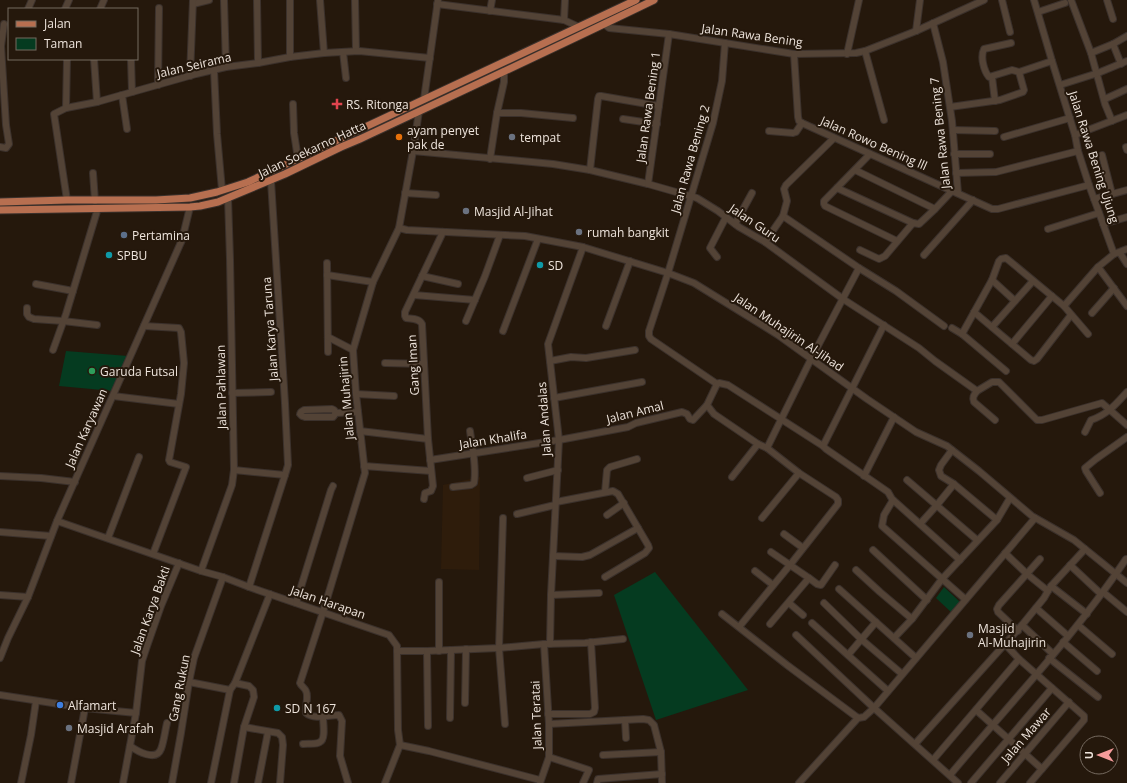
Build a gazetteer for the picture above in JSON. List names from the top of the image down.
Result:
{
  "streets": {
    "main road": ["Jalan Soekarno Hatta"],
    "street": [
      "Jalan Rawa Bening",
      "Jalan Seirama",
      "Jalan Rawa Bening 1",
      "Jalan Rawa Bening 7",
      "Jalan Rowo Bening lll",
      "Jalan Rawa Bening Ujung",
      "Jalan Rawa Bening 2",
      "Jalan Guru",
      "Jalan Karya Taruna",
      "Jalan Muhajirin Al-Jihad",
      "Gang Iman",
      "Jalan Pahlawan",
      "Jalan Muhajirin",
      "Jalan Amal",
      "Jalan Andalas",
      "Jalan Karyawan",
      "Jalan Khalifa",
      "Jalan Harapan",
      "Jalan Karya Bakti",
      "Gang Rukun",
      "Jalan Teratai",
      "Jalan Mawar"
    ]
  },
  "crossings": [
    ["Jalan Rawa Bening", "Jalan Rawa Bening 1"],
    ["Jalan Rawa Bening", "Jalan Rawa Bening 7"],
    ["Jalan Rawa Bening", "Jalan Rowo Bening lll"],
    ["Jalan Rawa Bening", "Jalan Soekarno Hatta"],
    ["Jalan Rawa Bening", "Jalan Rawa Bening 2"],
    ["Jalan Rawa Bening 1", "Jalan Guru"],
    ["Jalan Rawa Bening 7", "Jalan Rowo Bening lll"],
    ["Jalan Rowo Bening lll", "Jalan Rawa Bening Ujung"],
    ["Jalan Soekarno Hatta", "Jalan Karya Taruna"],
    ["Jalan Soekarno Hatta", "Jalan Pahlawan"],
    ["Jalan Soekarno Hatta", "Jalan Muhajirin"],
    ["Jalan Soekarno Hatta", "Jalan Karyawan"],
    ["Jalan Rawa Bening 2", "Jalan Guru"],
    ["Jalan Rawa Bening 2", "Jalan Muhajirin Al-Jihad"],
    ["Jalan Guru", "Jalan Muhajirin"],
    ["Jalan Karya Taruna", "Jalan Harapan"],
    ["Jalan Muhajirin Al-Jihad", "Gang Iman"],
    ["Jalan Muhajirin Al-Jihad", "Jalan Muhajirin"],
    ["Jalan Muhajirin Al-Jihad", "Jalan Andalas"],
    ["Gang Iman", "Jalan Khalifa"],
    ["Jalan Pahlawan", "Jalan Harapan"],
    ["Jalan Muhajirin", "Jalan Harapan"],
    ["Jalan Amal", "Jalan Andalas"],
    ["Jalan Amal", "Jalan Khalifa"],
    ["Jalan Andalas", "Jalan Khalifa"],
    ["Jalan Andalas", "Jalan Teratai"],
    ["Jalan Karyawan", "Jalan Harapan"],
    ["Jalan Harapan", "Jalan Karya Bakti"],
    ["Jalan Harapan", "Gang Rukun"]
  ],
  "places": {
    "health": ["RS. Ritonga"],
    "other": [
      "ayam penyet pak de",
      "tempat",
      "Masjid Al-Jihat",
      "rumah bangkit",
      "Pertamina",
      "SPBU",
      "SD",
      "Garuda Futsal",
      "Masjid Al-Muhajirin",
      "Alfamart",
      "SD N 167",
      "Masjid Arafah"
    ]
  },
  "legend": ["Jalan", "Taman"],
  "north": "left"
}
